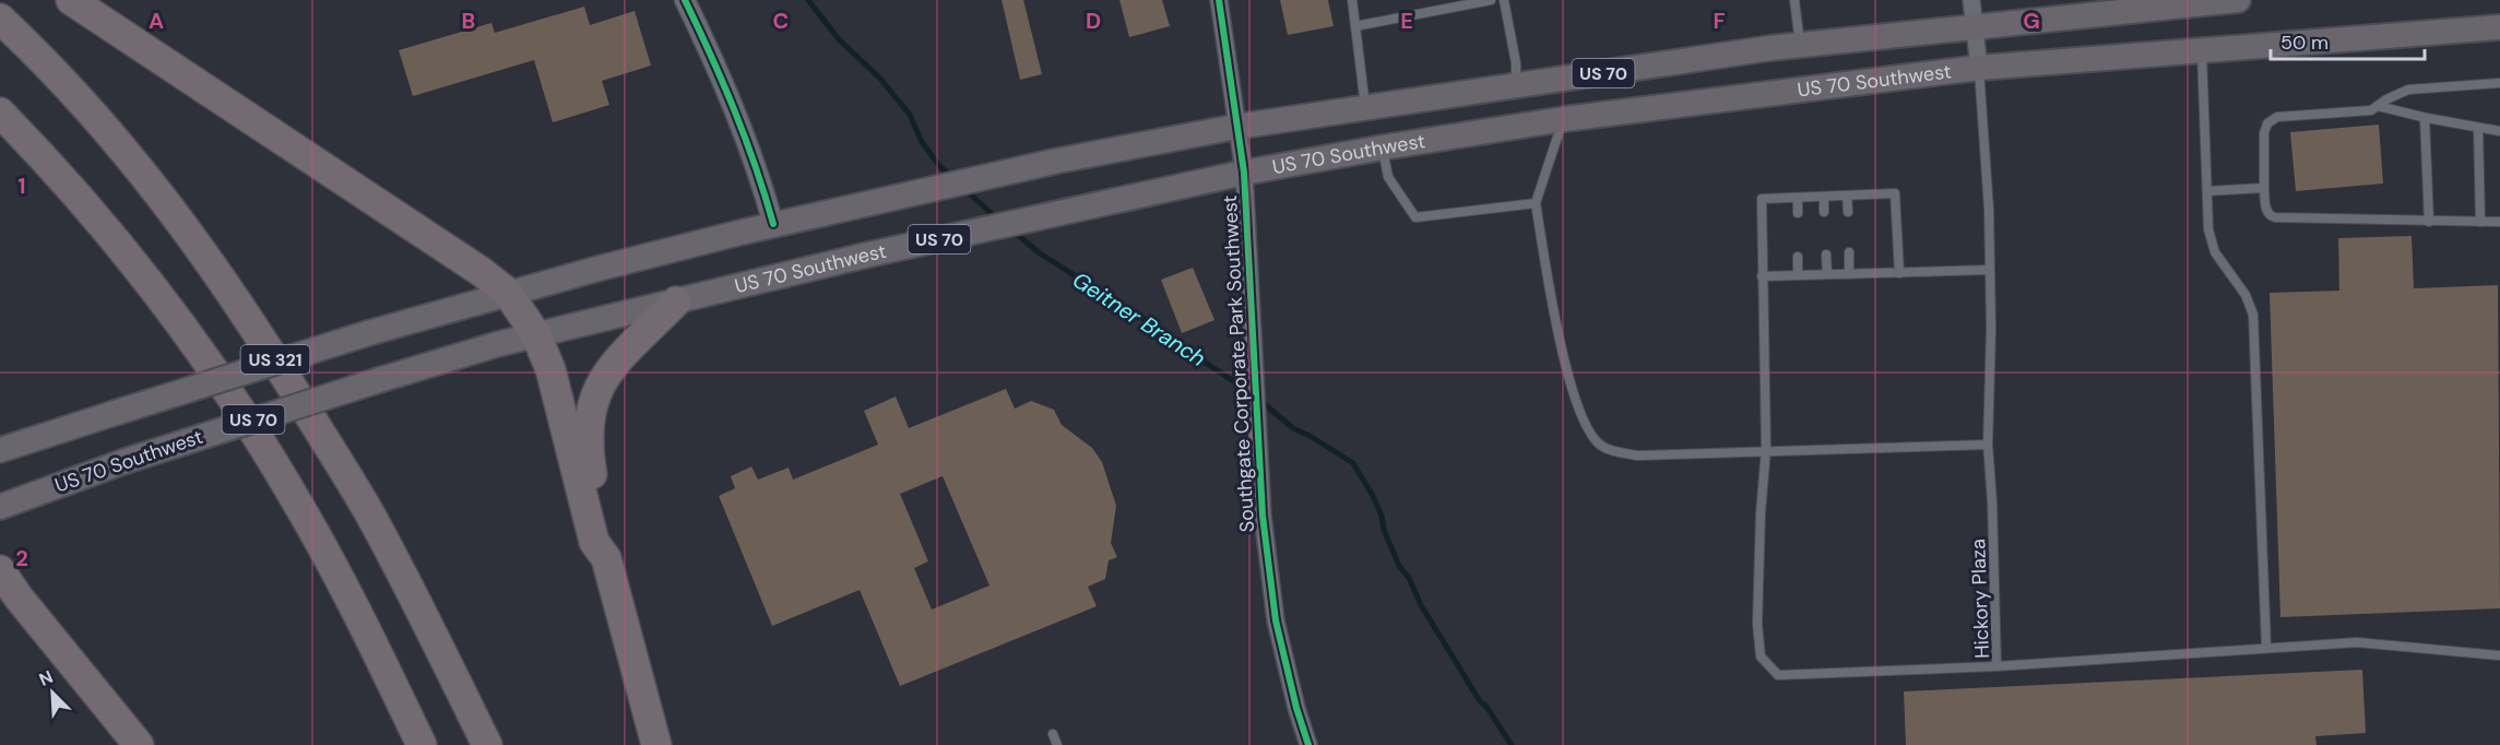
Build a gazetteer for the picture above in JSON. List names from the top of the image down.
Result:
{
  "streets": {
    "highway": ["US 321"],
    "main road": ["US 70", "US 70 Southwest"],
    "street": ["Southgate Corporate Park Southwest"],
    "lane": ["Hickory Plaza"]
  },
  "crossings": [
    ["US 70", "Southgate Corporate Park Southwest"],
    ["US 70 Southwest", "Southgate Corporate Park Southwest"],
    ["US 70 Southwest", "Hickory Plaza"]
  ],
  "water": ["Geitner Branch"],
  "scale_bar": "50 m",
  "north": "top left",
  "grid": {
    "columns": [
      "A",
      "B",
      "C",
      "D",
      "E",
      "F",
      "G"
    ],
    "rows": ["1", "2"]
  }
}
